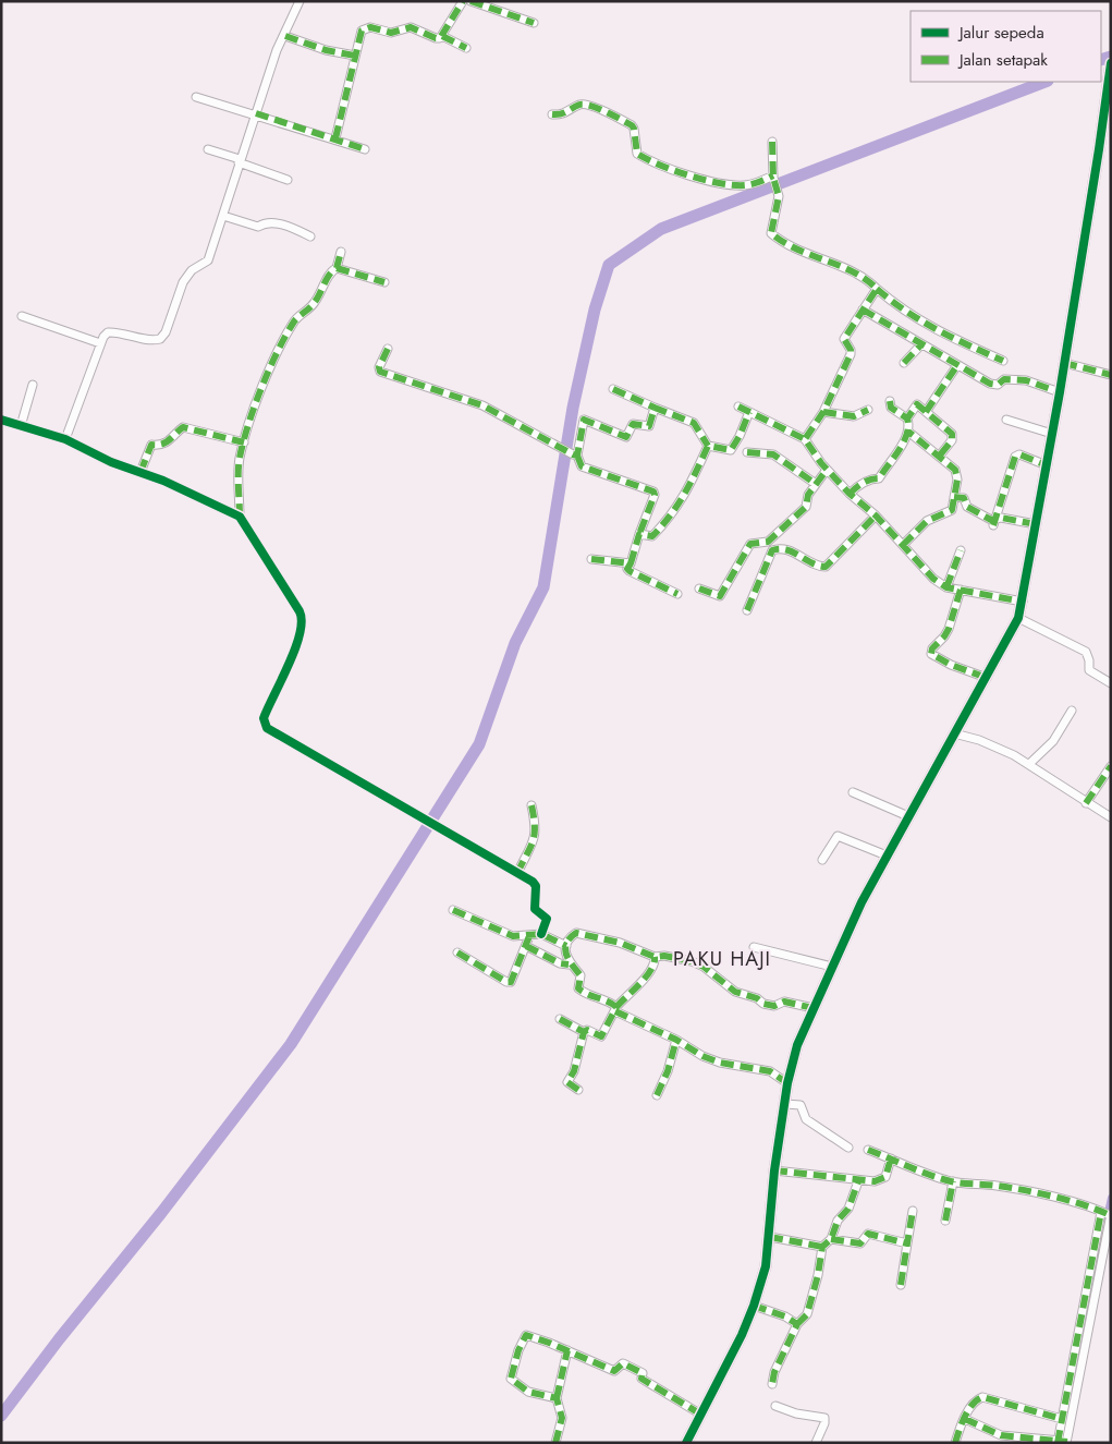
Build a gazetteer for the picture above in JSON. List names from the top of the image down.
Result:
{
  "districts": ["PAKU HAJI"],
  "legend": ["Jalur sepeda", "Jalan setapak"]
}
